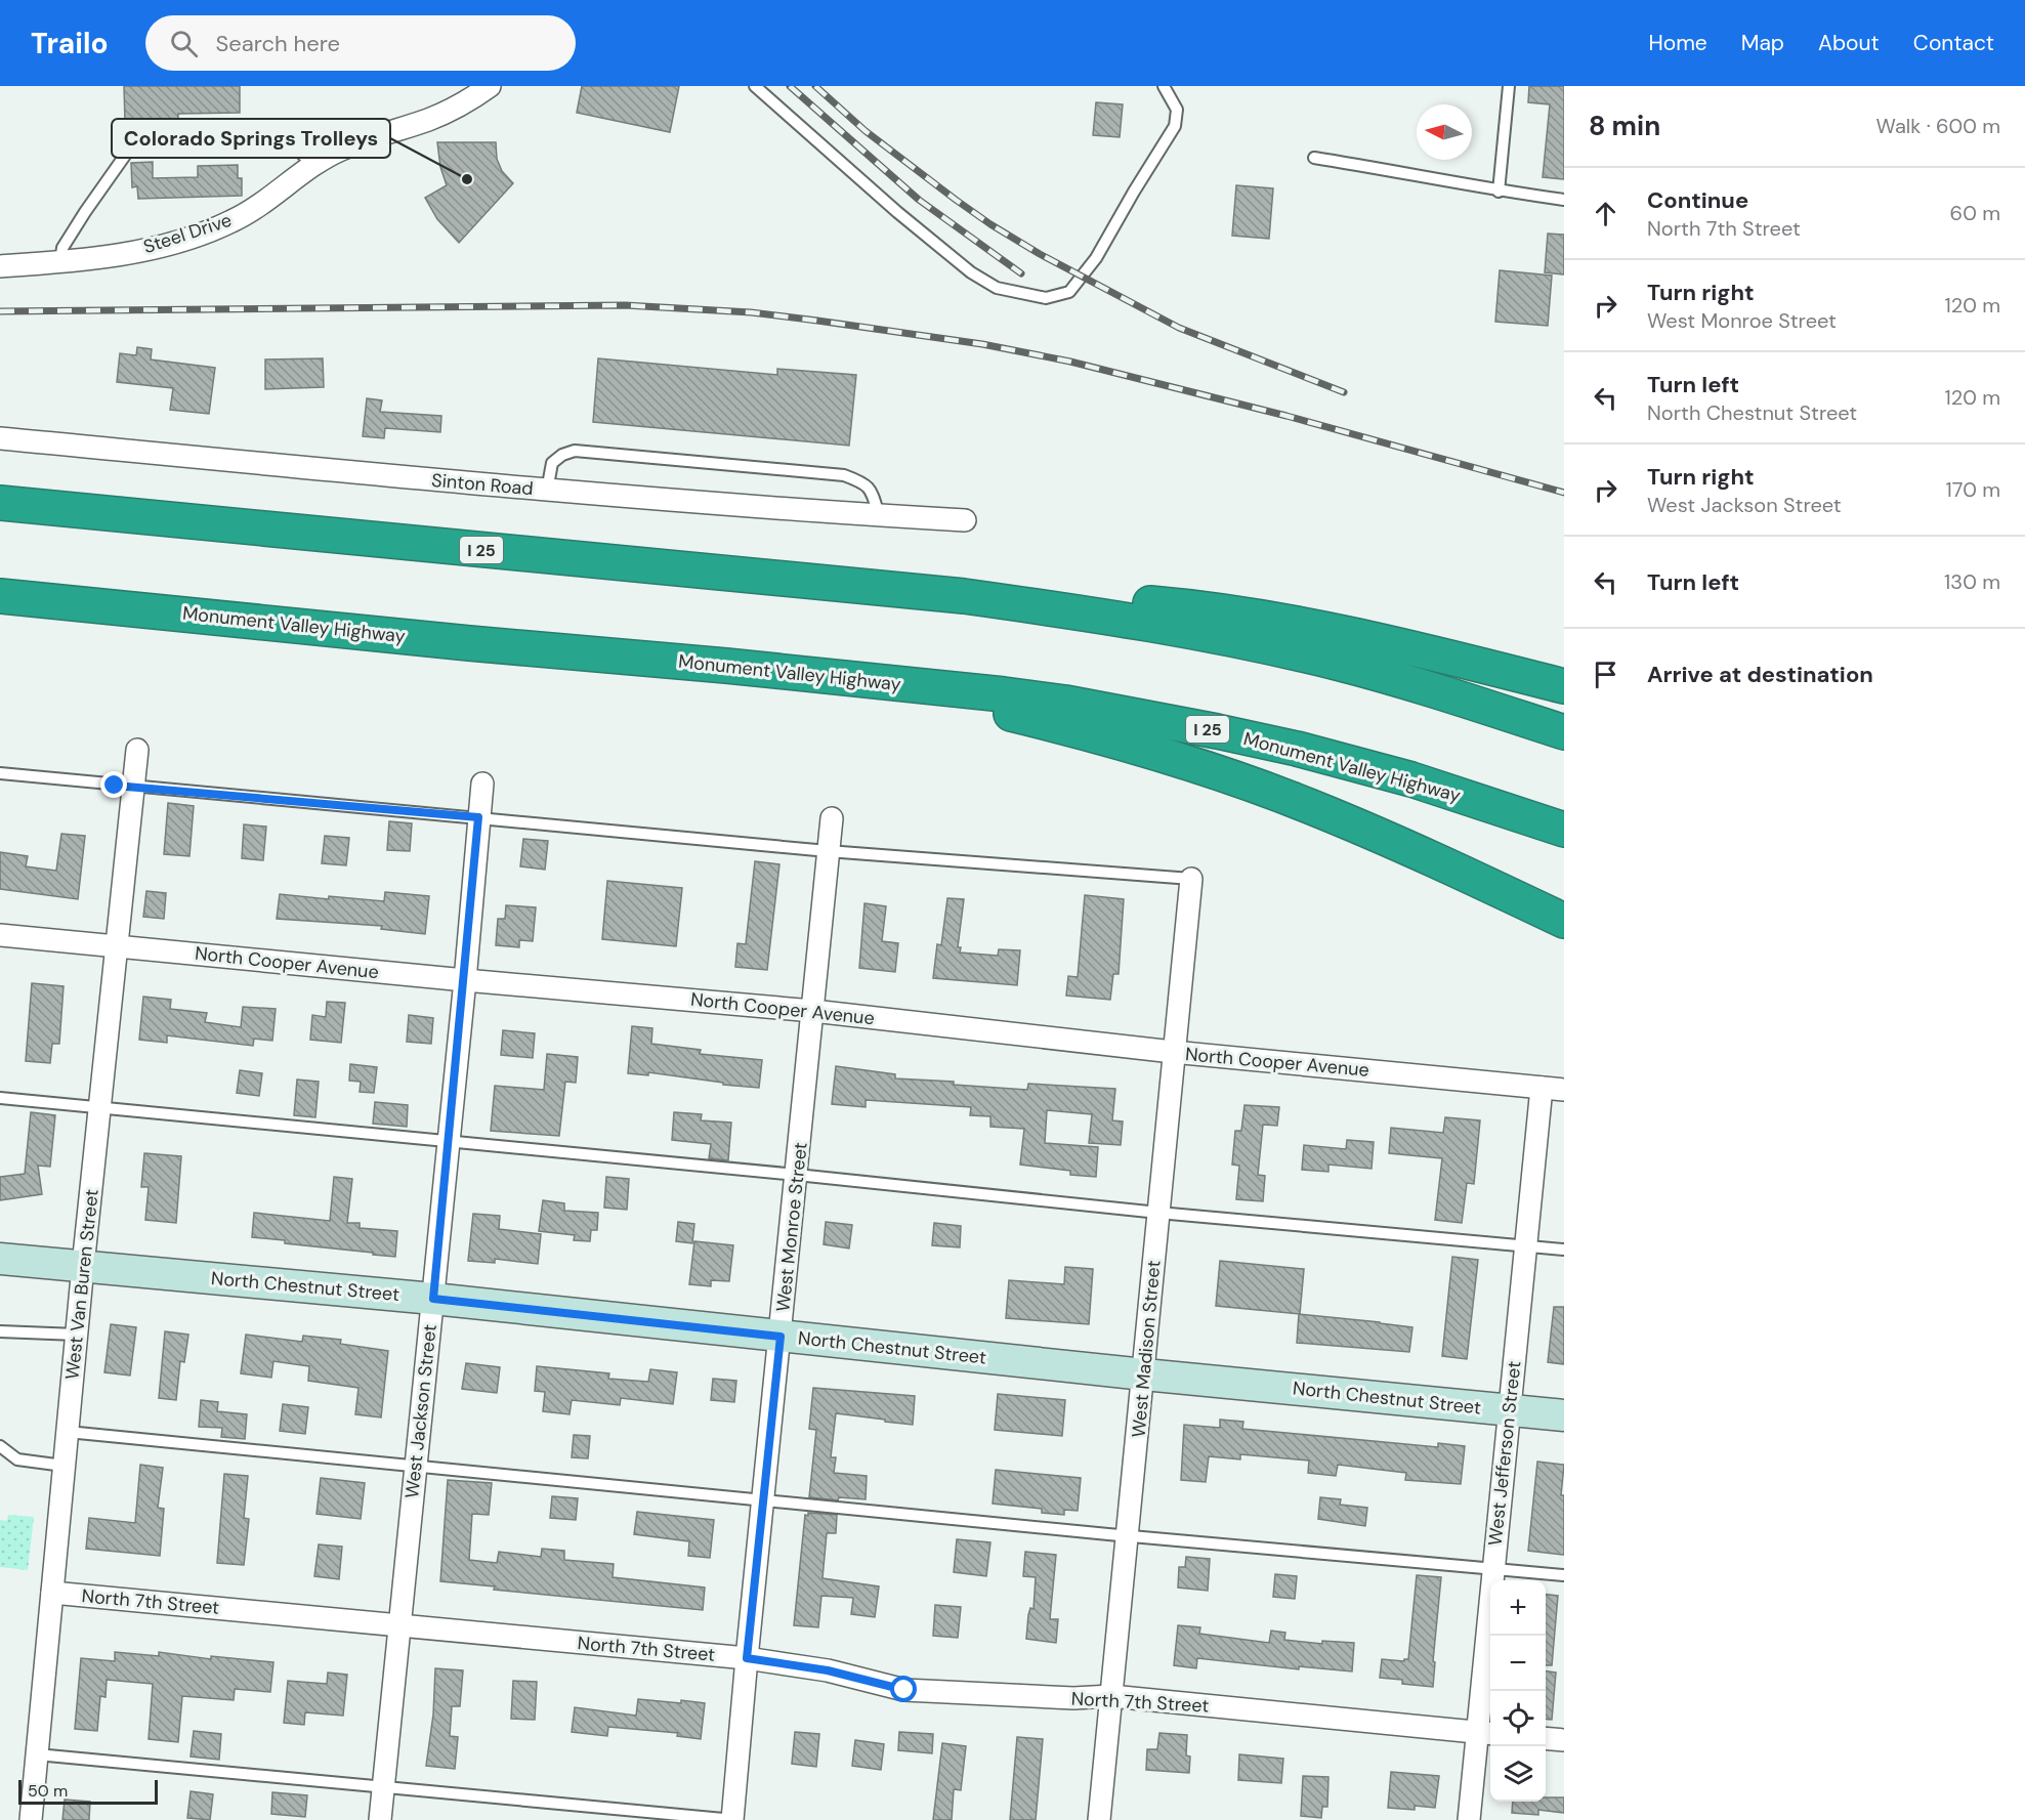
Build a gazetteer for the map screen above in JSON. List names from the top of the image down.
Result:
{
  "streets": {
    "highway": ["I 25", "Monument Valley Highway"],
    "main road": ["North Chestnut Street"],
    "street": [
      "Steel Drive",
      "Sinton Road",
      "North Cooper Avenue",
      "West Monroe Street",
      "West Van Buren Street",
      "West Madison Street",
      "West Jackson Street",
      "West Jefferson Street",
      "North 7th Street"
    ]
  },
  "crossings": [
    ["North Cooper Avenue", "West Monroe Street"],
    ["North Cooper Avenue", "West Van Buren Street"],
    ["North Cooper Avenue", "West Madison Street"],
    ["North Cooper Avenue", "West Jackson Street"],
    ["North Cooper Avenue", "West Jefferson Street"],
    ["West Monroe Street", "North Chestnut Street"],
    ["West Monroe Street", "North 7th Street"],
    ["West Van Buren Street", "North Chestnut Street"],
    ["West Van Buren Street", "North 7th Street"],
    ["North Chestnut Street", "West Madison Street"],
    ["North Chestnut Street", "West Jackson Street"],
    ["North Chestnut Street", "West Jefferson Street"],
    ["West Madison Street", "North 7th Street"],
    ["West Jackson Street", "North 7th Street"],
    ["West Jefferson Street", "North 7th Street"]
  ],
  "places": ["Colorado Springs Trolleys"],
  "scale_bar": "50 m",
  "north": "left",
  "page": {
    "header": "Trailo",
    "search": "Search here",
    "nav": [
      "Home",
      "Map",
      "About",
      "Contact"
    ],
    "heading": ["8 min", "Walk · 600 m"],
    "list": [
      ["Continue", "North 7th Street", "60 m"],
      ["Turn right", "West Monroe Street", "120 m"],
      ["Turn left", "North Chestnut Street", "120 m"],
      ["Turn right", "West Jackson Street", "170 m"],
      ["Turn left", "130 m"],
      "Arrive at destination"
    ],
    "map_buttons": ["+", "−"],
    "scale": "50 m"
  }
}
